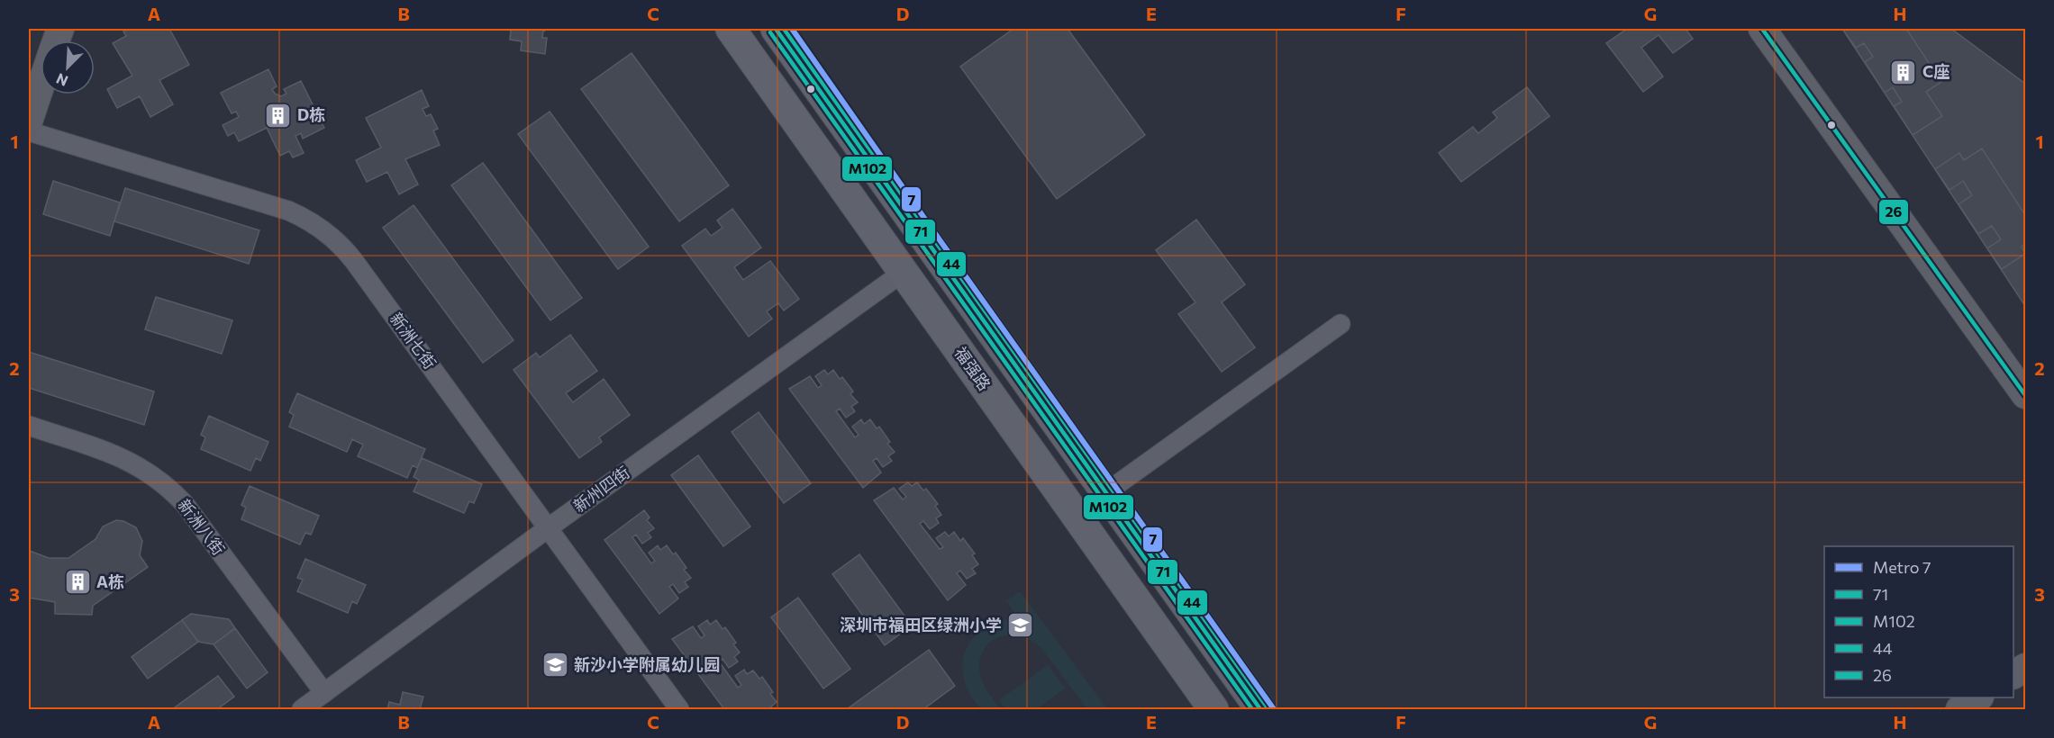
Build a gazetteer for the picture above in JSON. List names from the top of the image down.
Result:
{
  "streets": {
    "main road": ["福强路"],
    "street": ["新洲七街", "新州四街", "新洲八街"]
  },
  "crossings": [
    ["新洲七街", "新州四街"],
    ["福强路", "新州四街"],
    ["新州四街", "新洲八街"]
  ],
  "places": {
    "building": ["C座", "D栋", "A栋"],
    "school or university": ["深圳市福田区绿洲小学", "新沙小学附属幼儿园"]
  },
  "lines": [
    "metro line 7",
    "transit line 71",
    "transit line 44",
    "transit line 26",
    "transit line M102"
  ],
  "legend": [
    "Metro 7",
    "71",
    "M102",
    "44",
    "26"
  ],
  "north": "bottom left",
  "grid": {
    "columns": [
      "A",
      "B",
      "C",
      "D",
      "E",
      "F",
      "G",
      "H"
    ],
    "rows": ["1", "2", "3"]
  }
}
